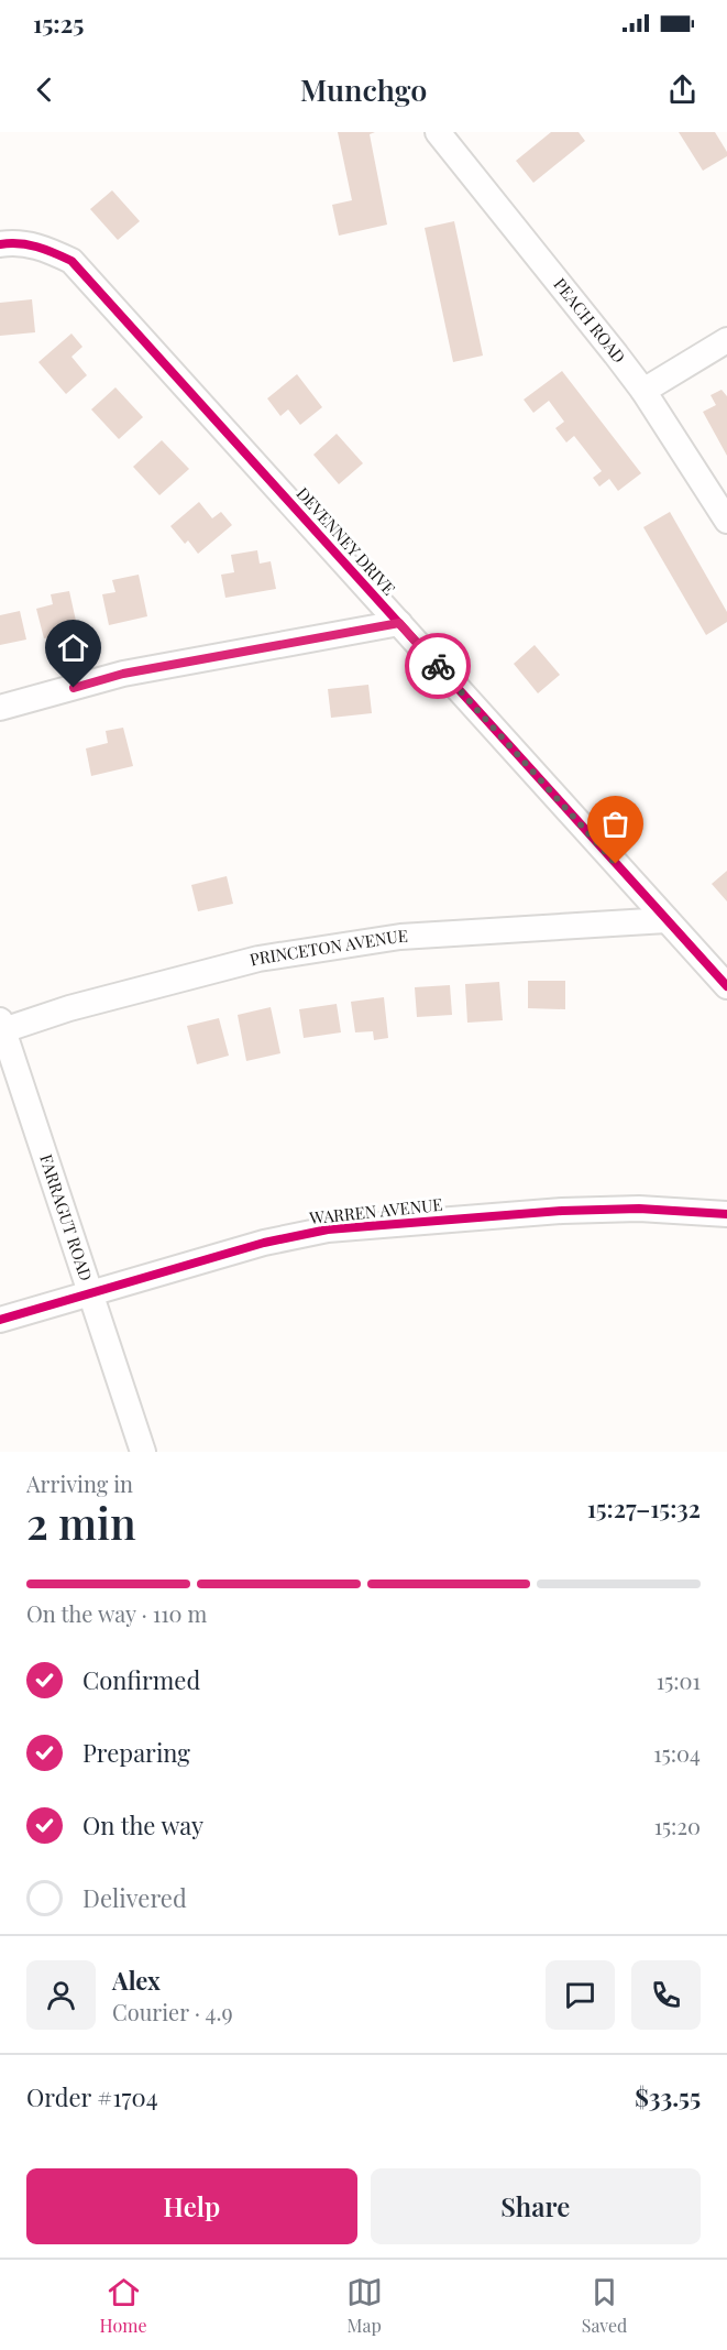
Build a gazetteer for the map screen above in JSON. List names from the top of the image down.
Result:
{
  "streets": {
    "street": [
      "PEACH ROAD",
      "DEVENNEY DRIVE",
      "PRINCETON AVENUE",
      "WARREN AVENUE",
      "FARRAGUT ROAD"
    ]
  },
  "crossings": [
    ["DEVENNEY DRIVE", "PRINCETON AVENUE"],
    ["PRINCETON AVENUE", "FARRAGUT ROAD"],
    ["WARREN AVENUE", "FARRAGUT ROAD"]
  ],
  "page": {
    "status": "15:25",
    "header": "Munchgo",
    "heading": ["2 min", "Arriving in", "15:27–15:32"],
    "panel": [
      "Alex",
      "Courier · 4.9",
      "Order #1704",
      "$33.55"
    ],
    "bar": "On the way · 110 m",
    "list": [
      ["Confirmed", "15:01"],
      ["Preparing", "15:04"],
      ["On the way", "15:20"],
      "Delivered"
    ],
    "buttons": ["Help", "Share"],
    "tabs": ["Home", "Map", "Saved"]
  }
}
